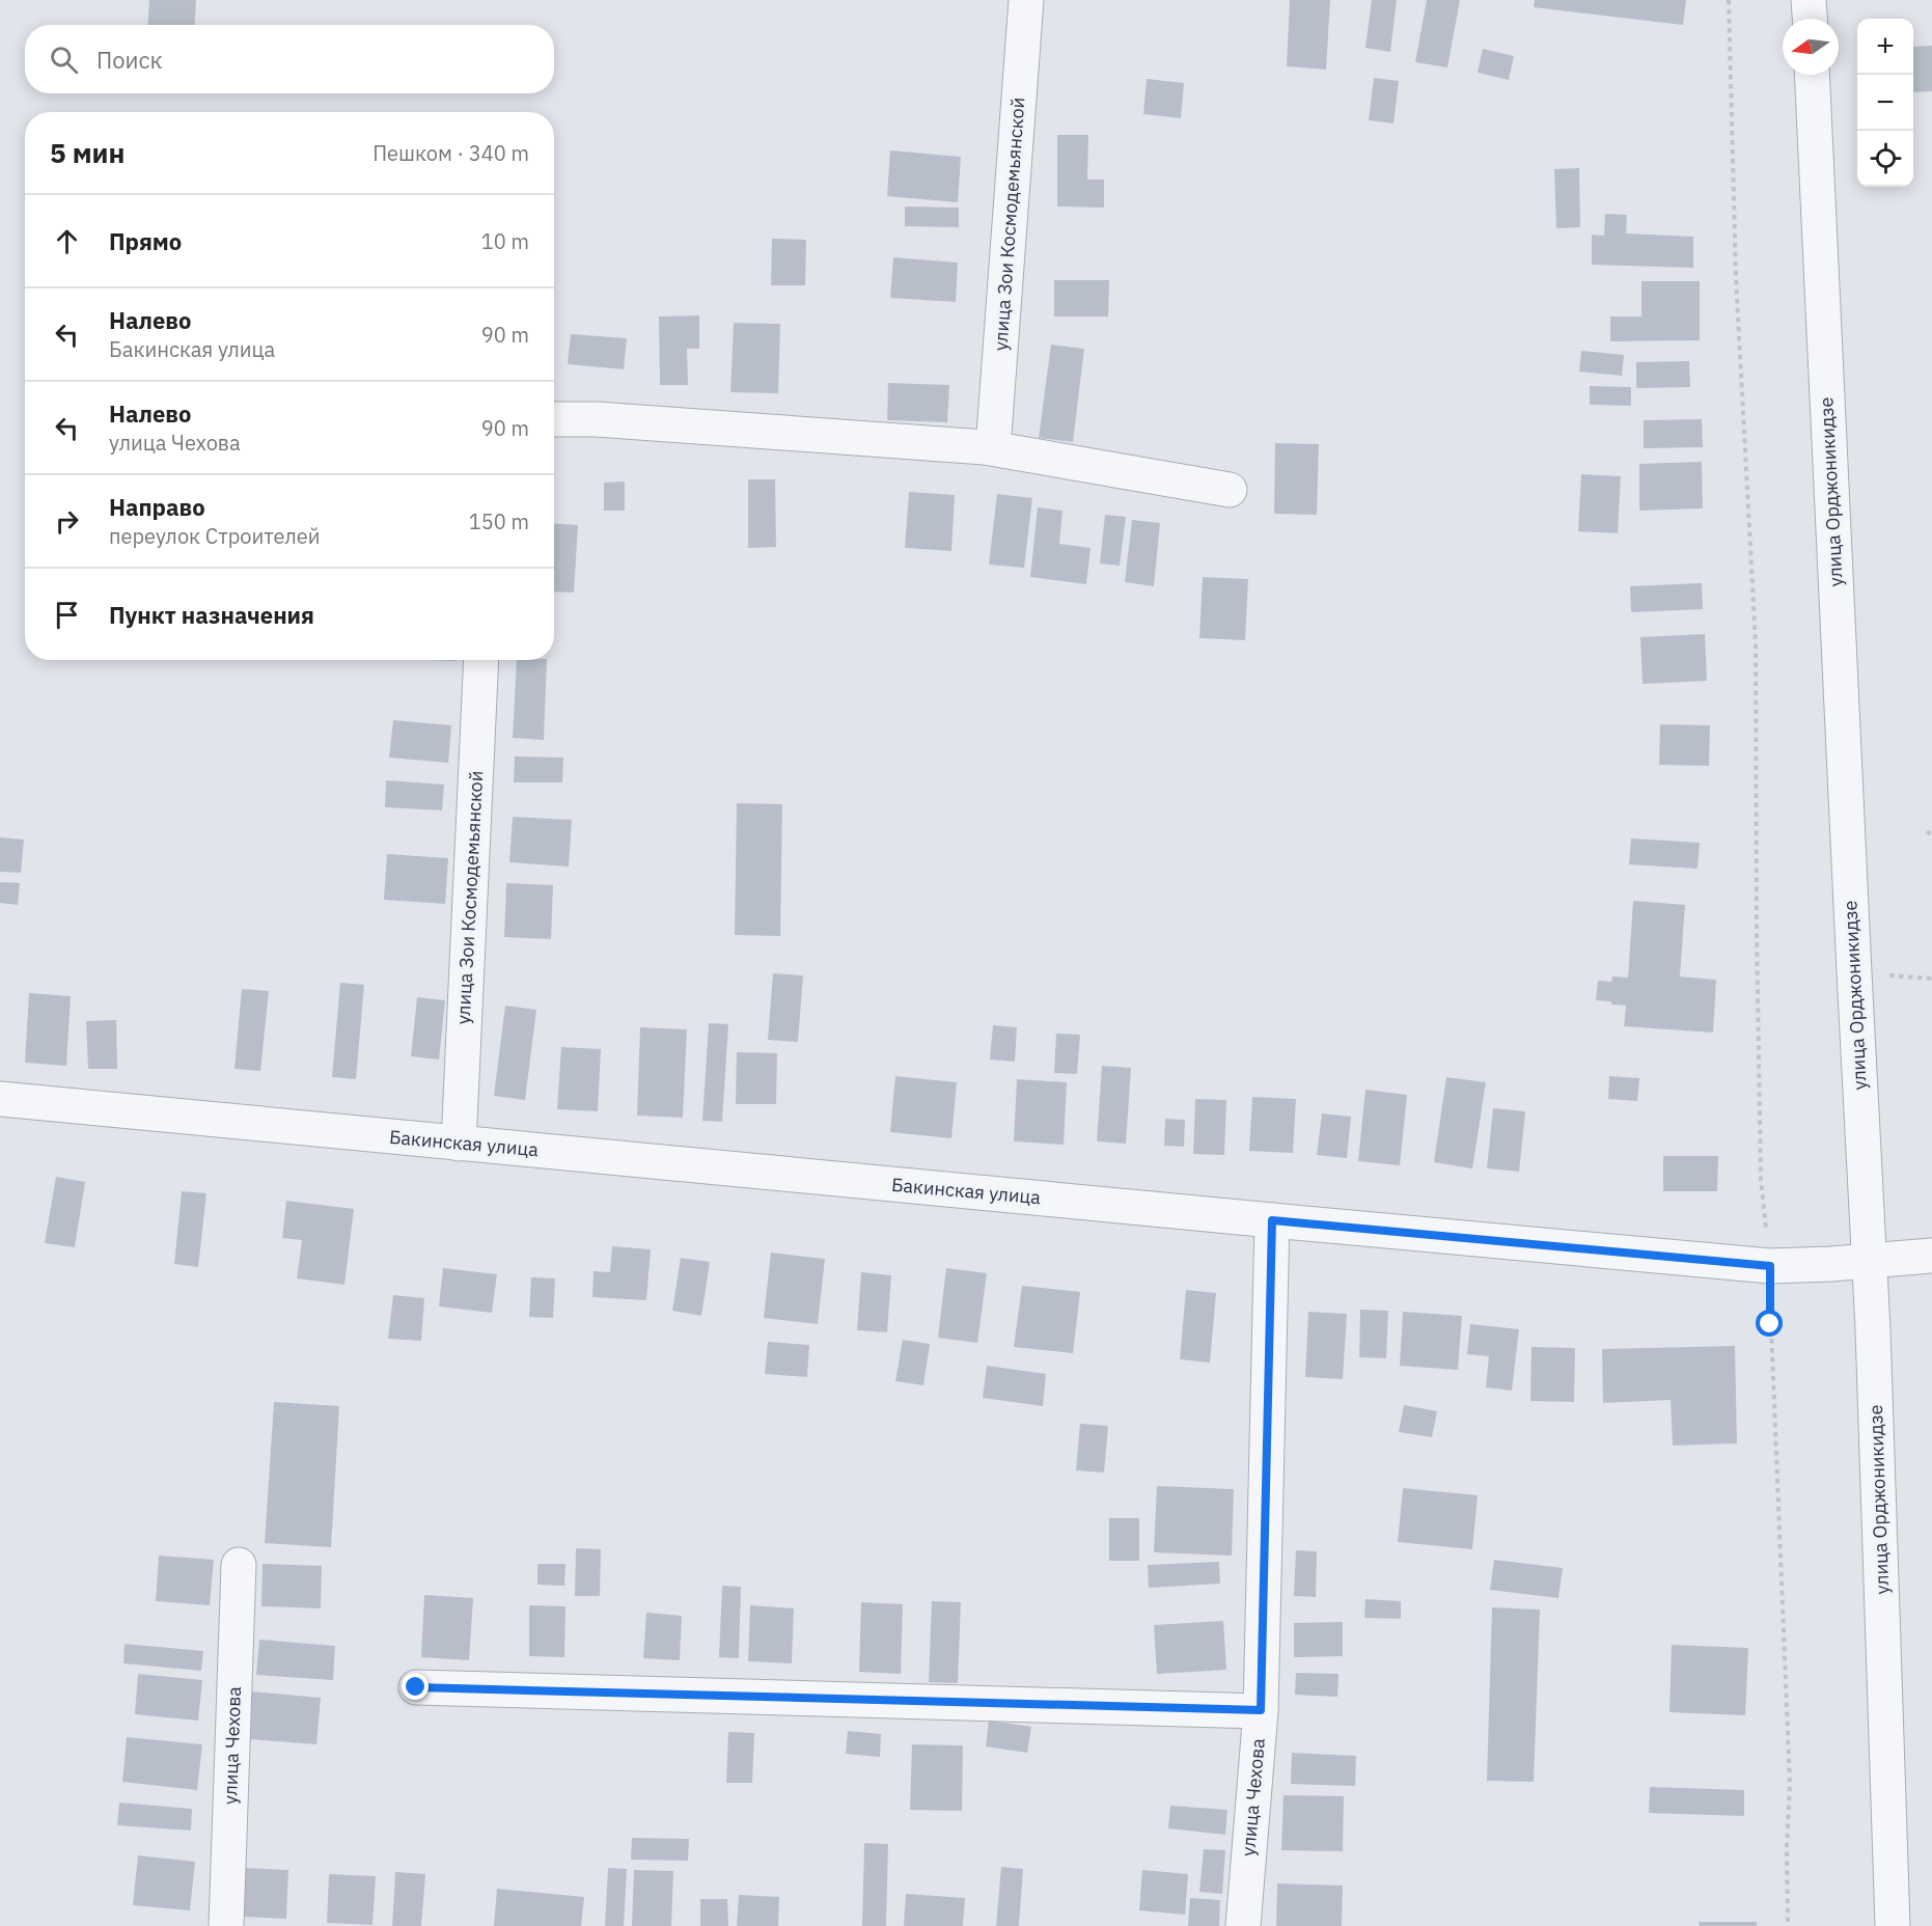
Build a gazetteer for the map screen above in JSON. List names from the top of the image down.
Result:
{
  "streets": {
    "street": [
      "улица Зои Космодемьянской",
      "улица Орджоникидзе",
      "Бакинская улица",
      "улица Чехова"
    ]
  },
  "crossings": [
    ["улица Зои Космодемьянской", "Бакинская улица"],
    ["улица Орджоникидзе", "Бакинская улица"],
    ["Бакинская улица", "улица Чехова"]
  ],
  "north": "left",
  "page": {
    "map_buttons": ["+", "−"],
    "search": "Поиск",
    "heading": ["5 мин", "Пешком · 340 m"],
    "list": [
      ["Прямо", "10 m"],
      ["Налево", "Бакинская улица", "90 m"],
      ["Налево", "улица Чехова", "90 m"],
      ["Направо", "переулок Строителей", "150 m"],
      "Пункт назначения"
    ]
  }
}
